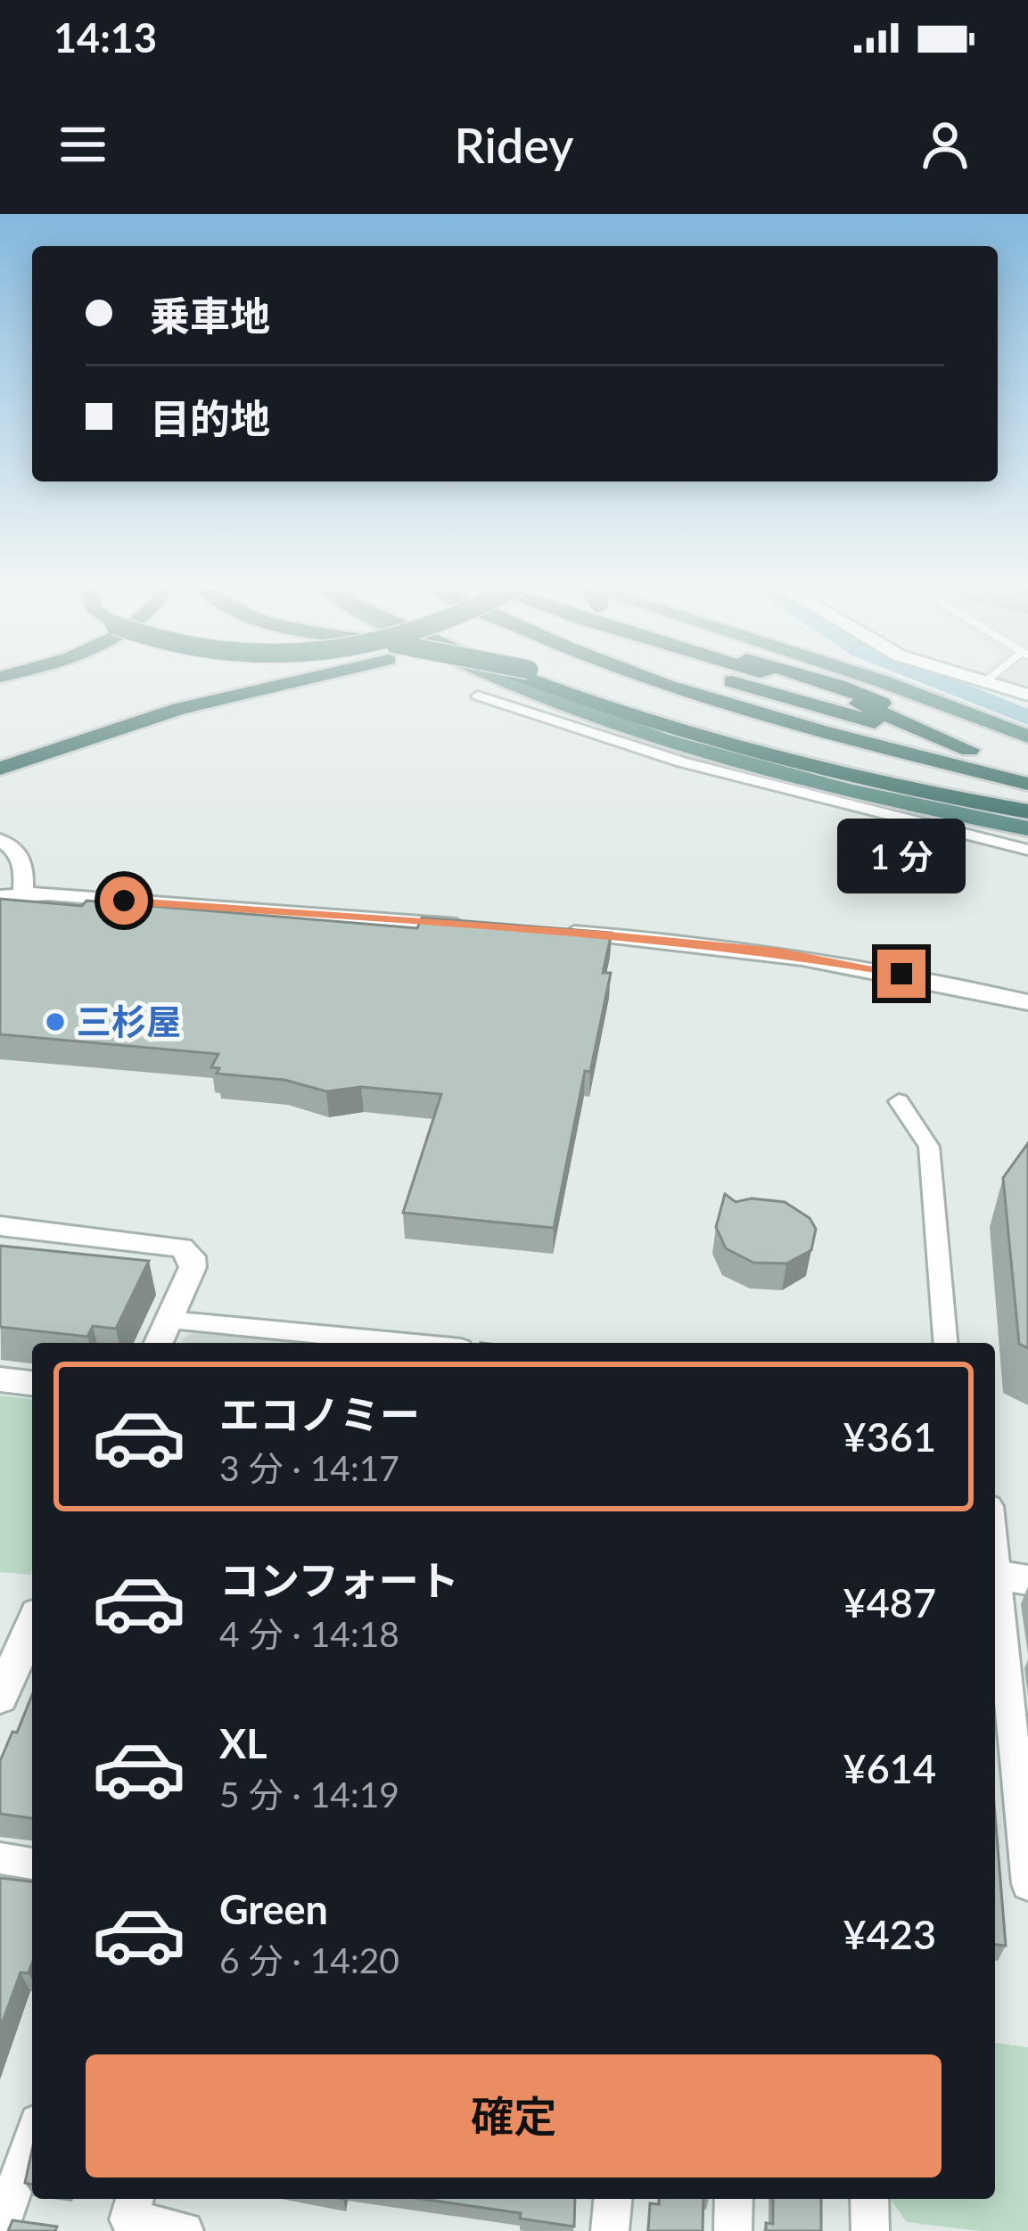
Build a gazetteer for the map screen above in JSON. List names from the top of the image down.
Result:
{
  "places": ["三杉屋"],
  "page": {
    "status": "14:13",
    "header": "Ridey",
    "banner": ["乗車地", "目的地"],
    "bubble": "1 分",
    "list": [
      {
        "name": "エコノミー",
        "note": "3 分 · 14:17",
        "value": "¥361"
      },
      {
        "name": "コンフォート",
        "note": "4 分 · 14:18",
        "value": "¥487"
      },
      {
        "name": "XL",
        "note": "5 分 · 14:19",
        "value": "¥614"
      },
      {
        "name": "Green",
        "note": "6 分 · 14:20",
        "value": "¥423"
      }
    ],
    "buttons": "確定"
  }
}
